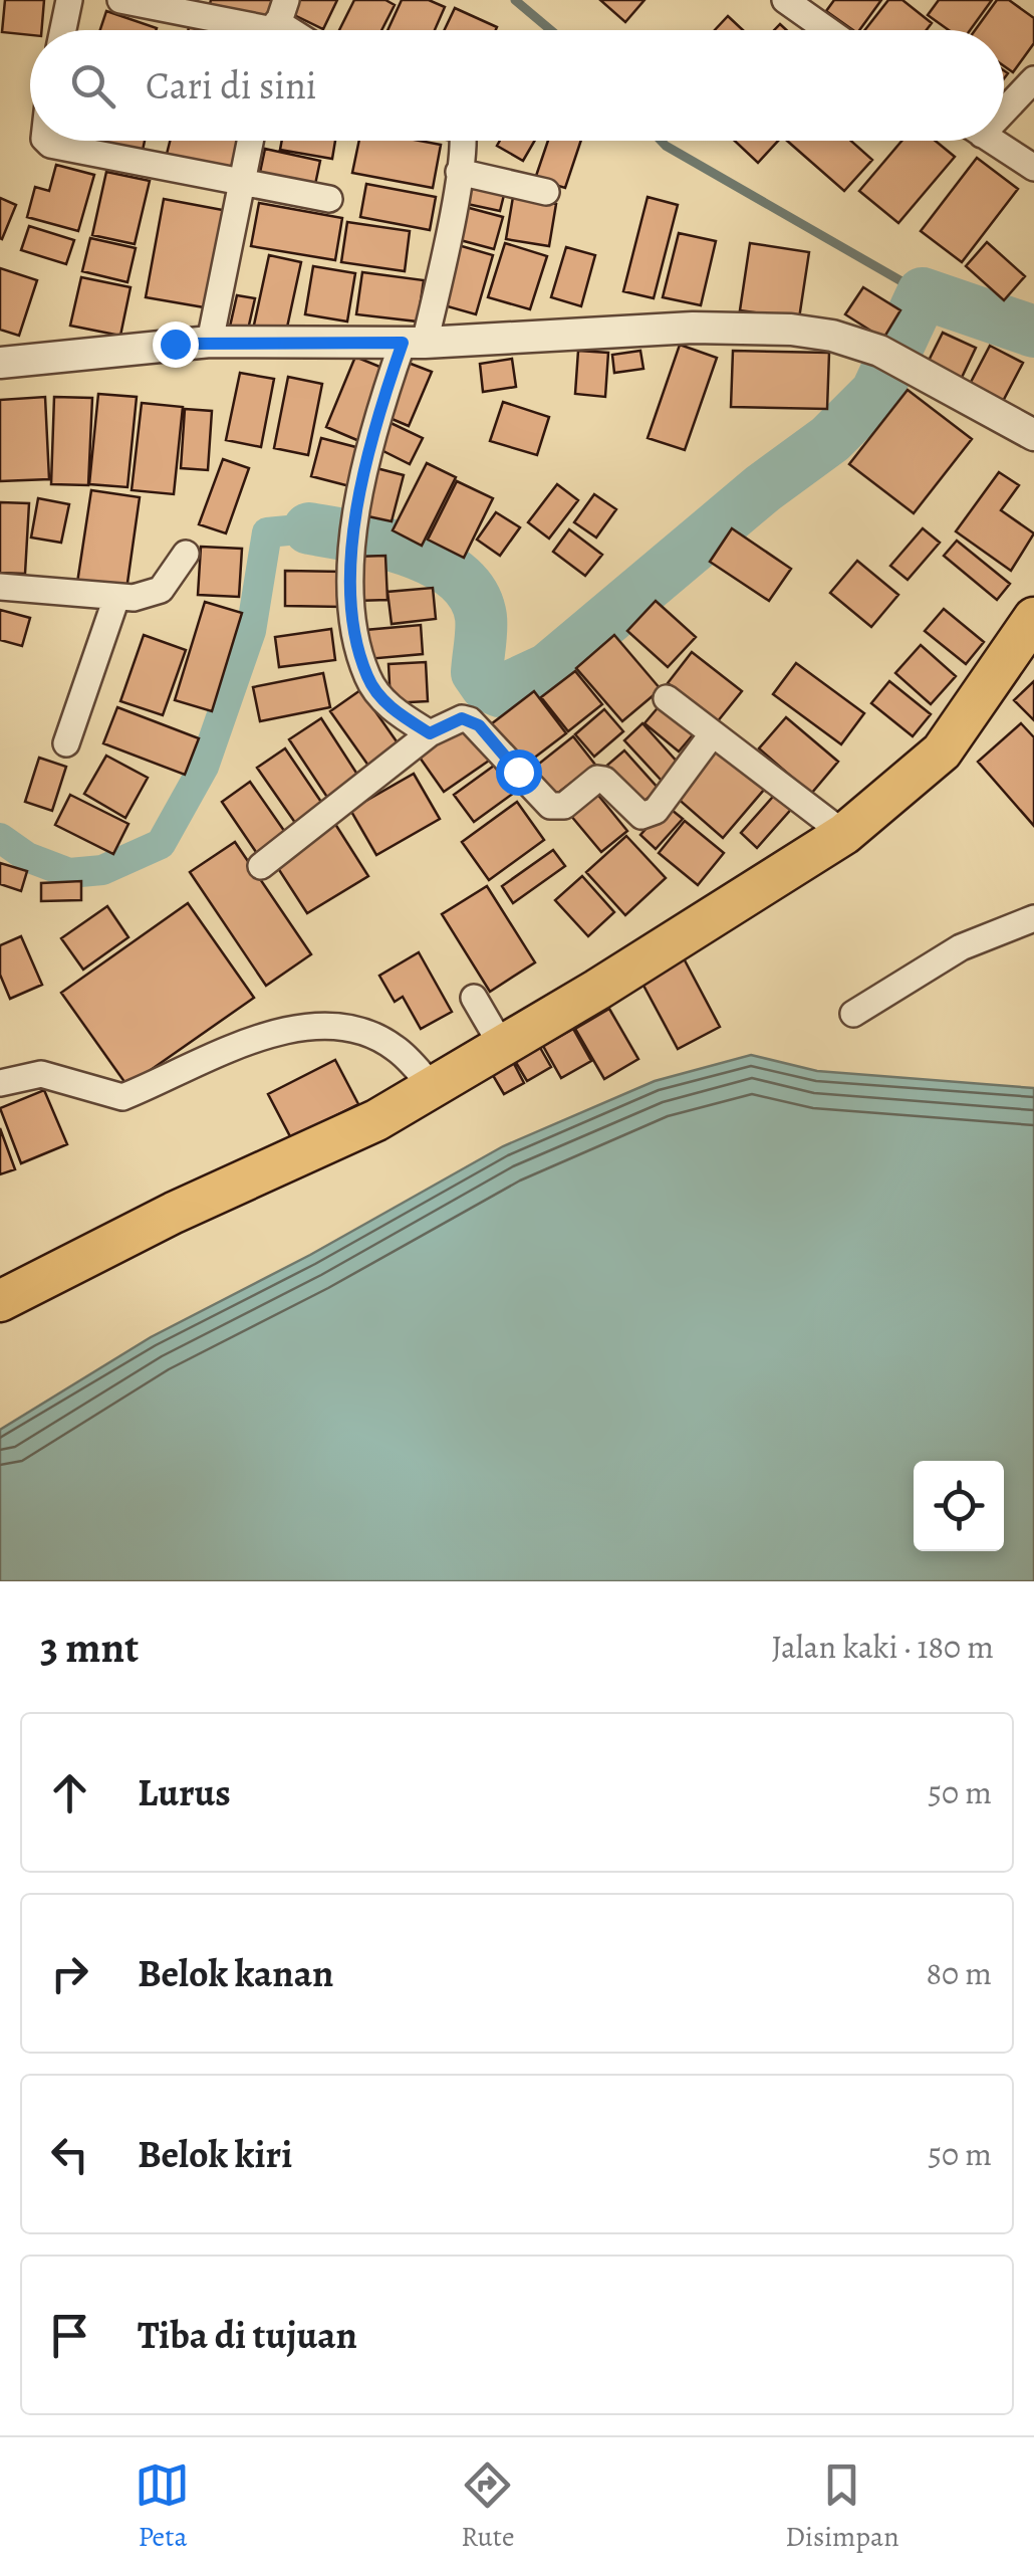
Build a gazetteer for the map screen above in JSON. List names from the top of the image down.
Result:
{
  "page": {
    "search": "Cari di sini",
    "heading": ["3 mnt", "Jalan kaki · 180 m"],
    "list": [
      ["Lurus", "50 m"],
      ["Belok kanan", "80 m"],
      ["Belok kiri", "50 m"],
      "Tiba di tujuan"
    ],
    "nav": ["Peta", "Rute", "Disimpan"]
  }
}
